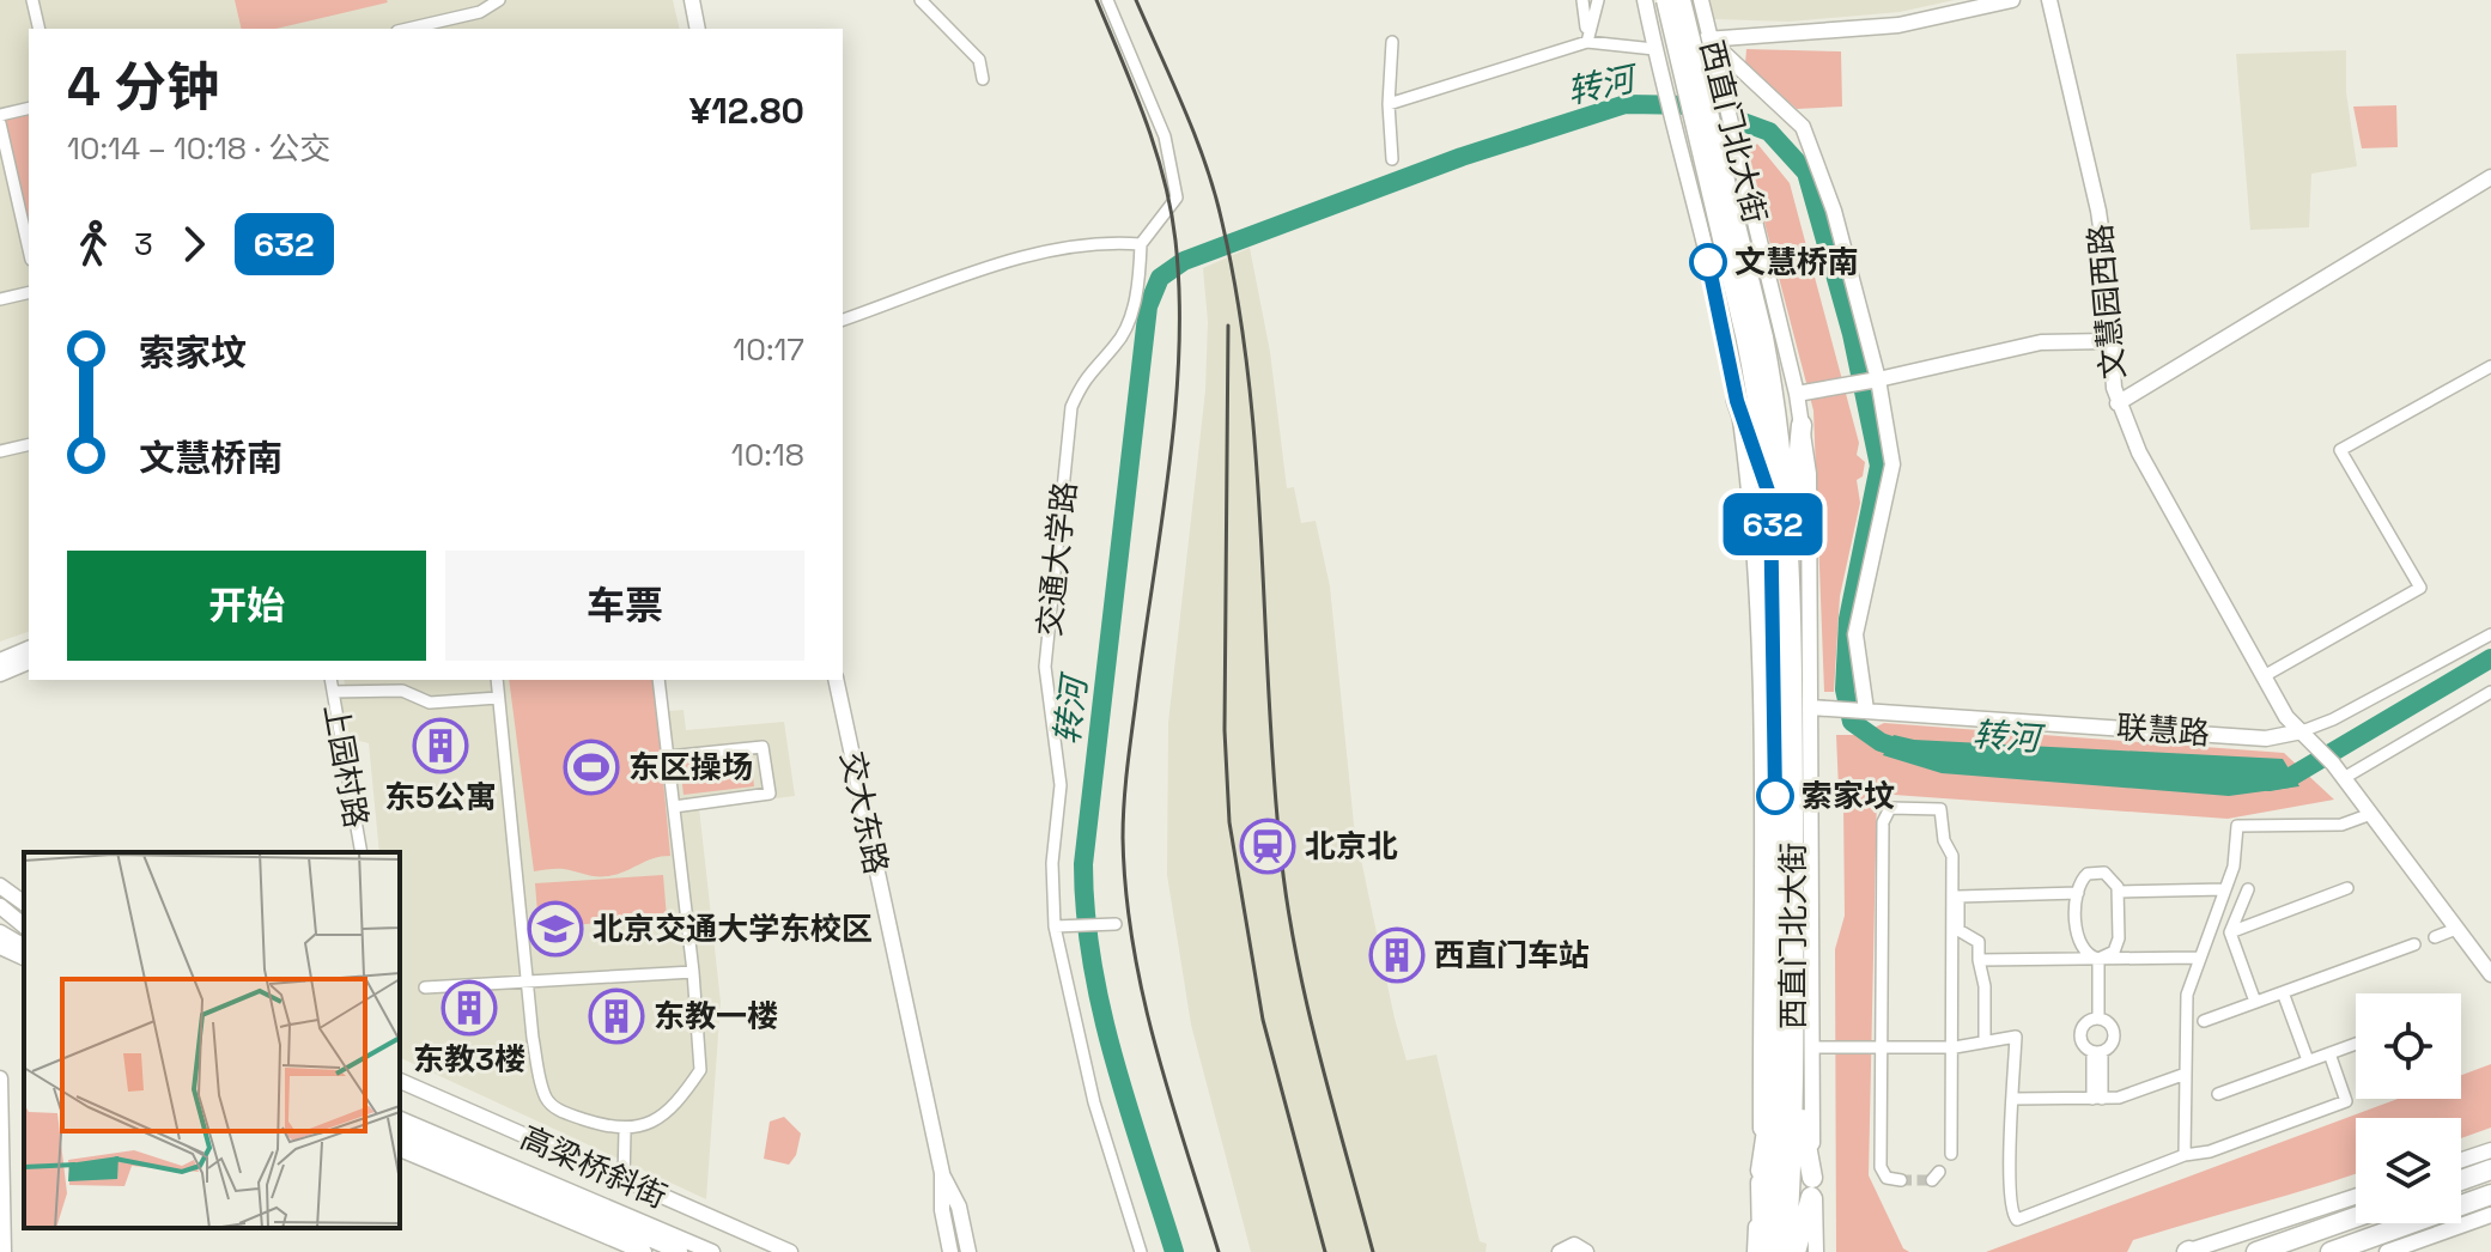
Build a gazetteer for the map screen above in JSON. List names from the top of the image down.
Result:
{
  "streets": {
    "highway": ["西直门北大街"],
    "street": [
      "文慧园西路",
      "交通大学路",
      "联慧路",
      "上园村路",
      "交大东路",
      "高梁桥斜街"
    ]
  },
  "crossings": [
    ["西直门北大街", "联慧路"],
    ["文慧园西路", "联慧路"]
  ],
  "water": ["转河"],
  "places": {
    "other": ["文慧桥南", "索家坟"],
    "building": [
      "东5公寓",
      "西直门车站",
      "东教3楼",
      "东教一楼"
    ],
    "sports": ["东区操场"],
    "station": ["北京北"],
    "school or university": ["北京交通大学东校区"]
  },
  "lines": ["bus line 632"],
  "page": {
    "on_map": "632",
    "heading": ["4 分钟", "10:14 – 10:18 · 公交", "¥12.80"],
    "legs": ["3", "632"],
    "list": [
      {
        "name": "索家坟",
        "value": "10:17"
      },
      {
        "name": "文慧桥南",
        "value": "10:18"
      }
    ],
    "buttons": ["开始", "车票"]
  }
}
